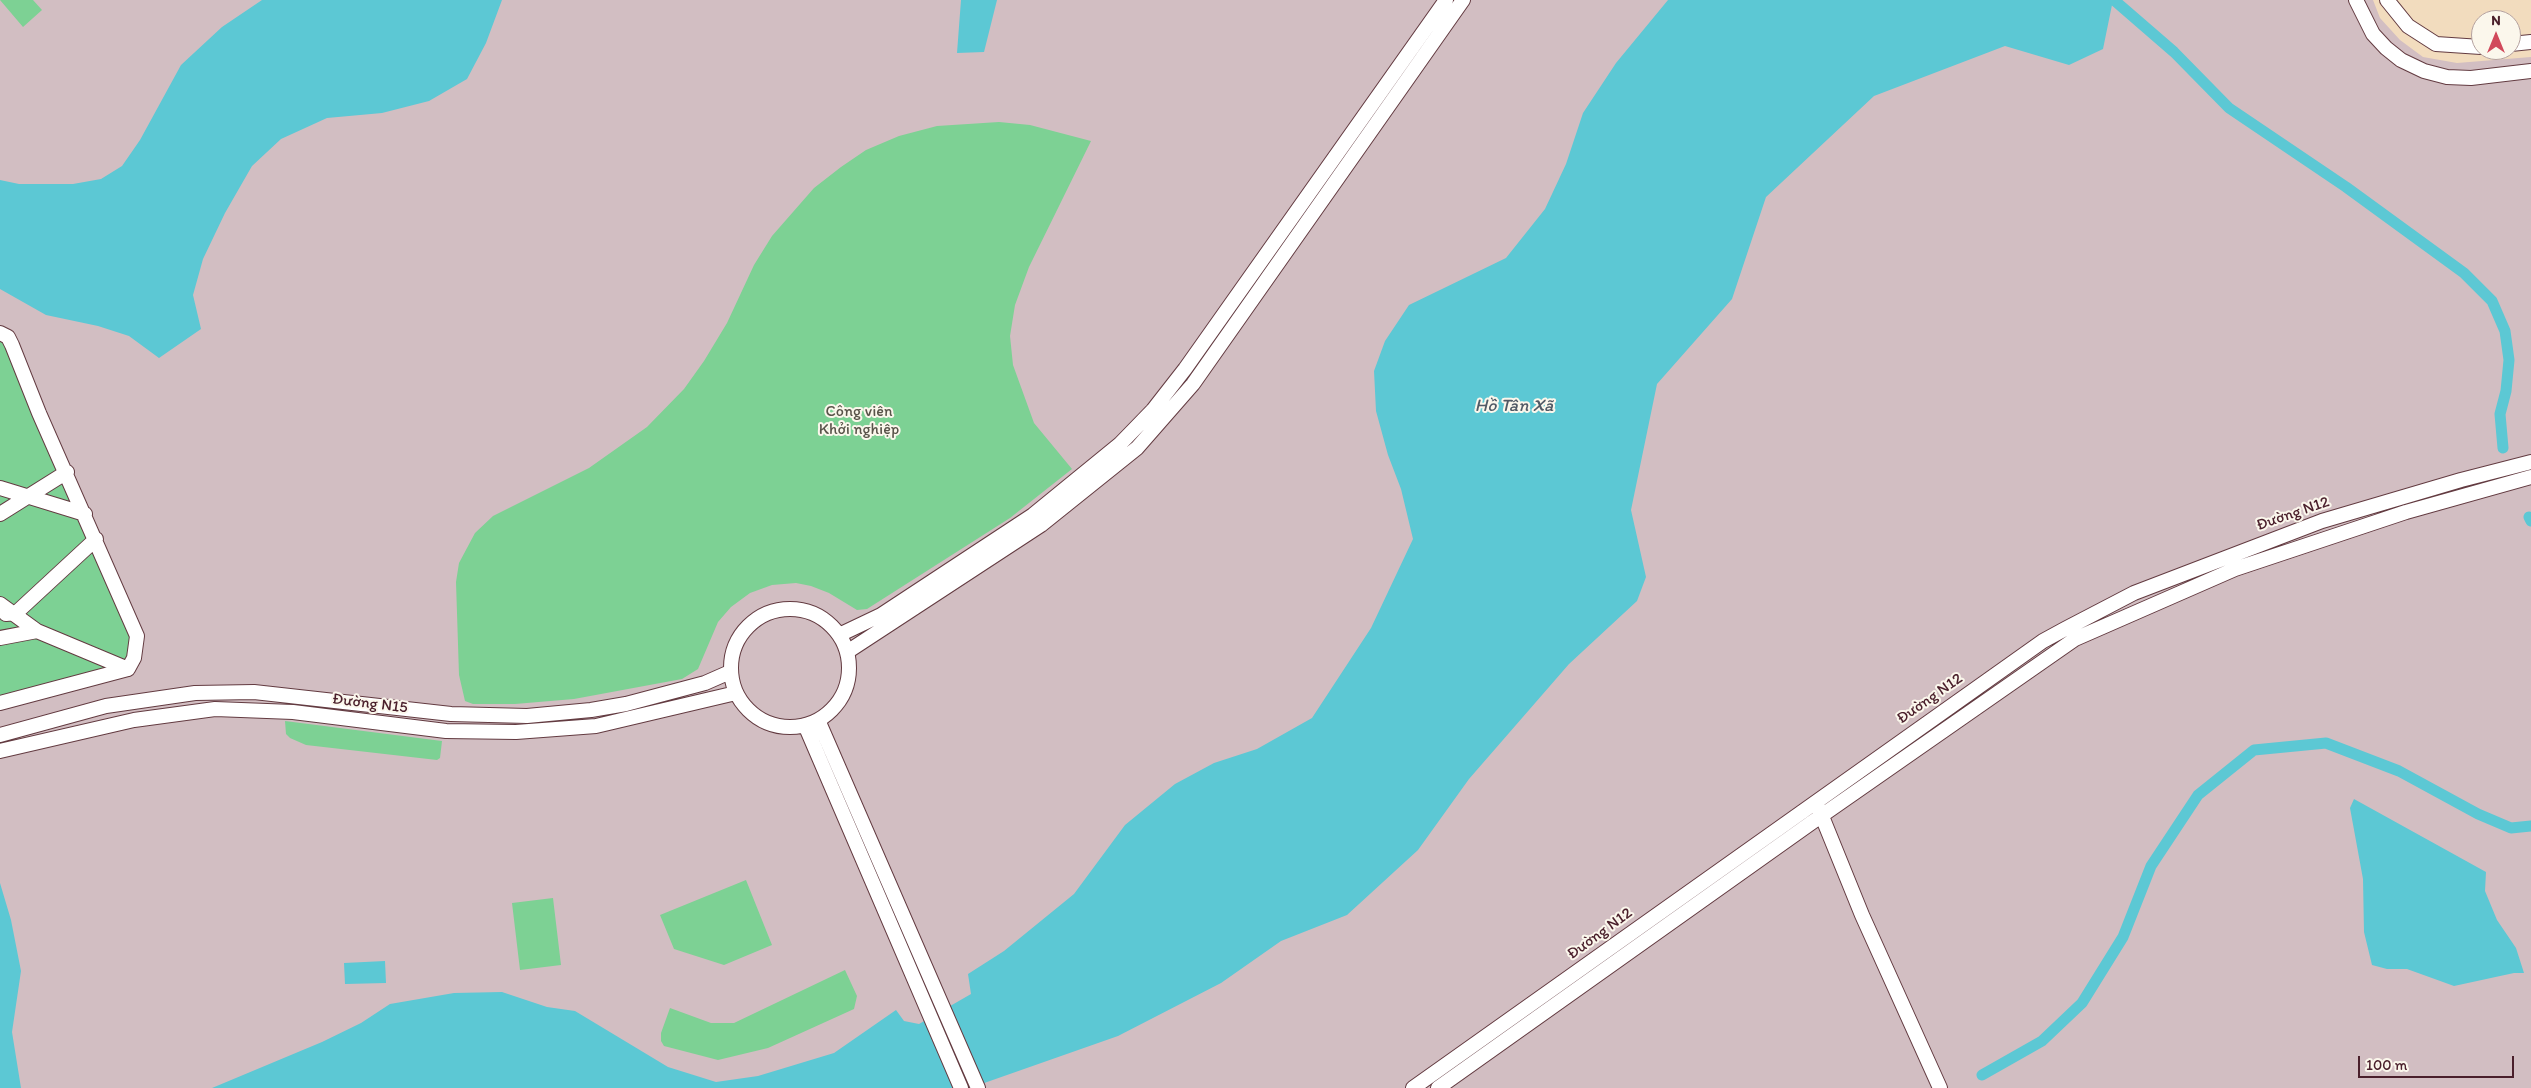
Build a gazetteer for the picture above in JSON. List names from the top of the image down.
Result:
{
  "streets": {
    "street": ["Đường N12", "Đường N15"]
  },
  "water": ["Hồ Tân Xã"],
  "parks": ["Công viên Khởi nghiệp"],
  "scale_bar": "100 m",
  "north": "top"
}
